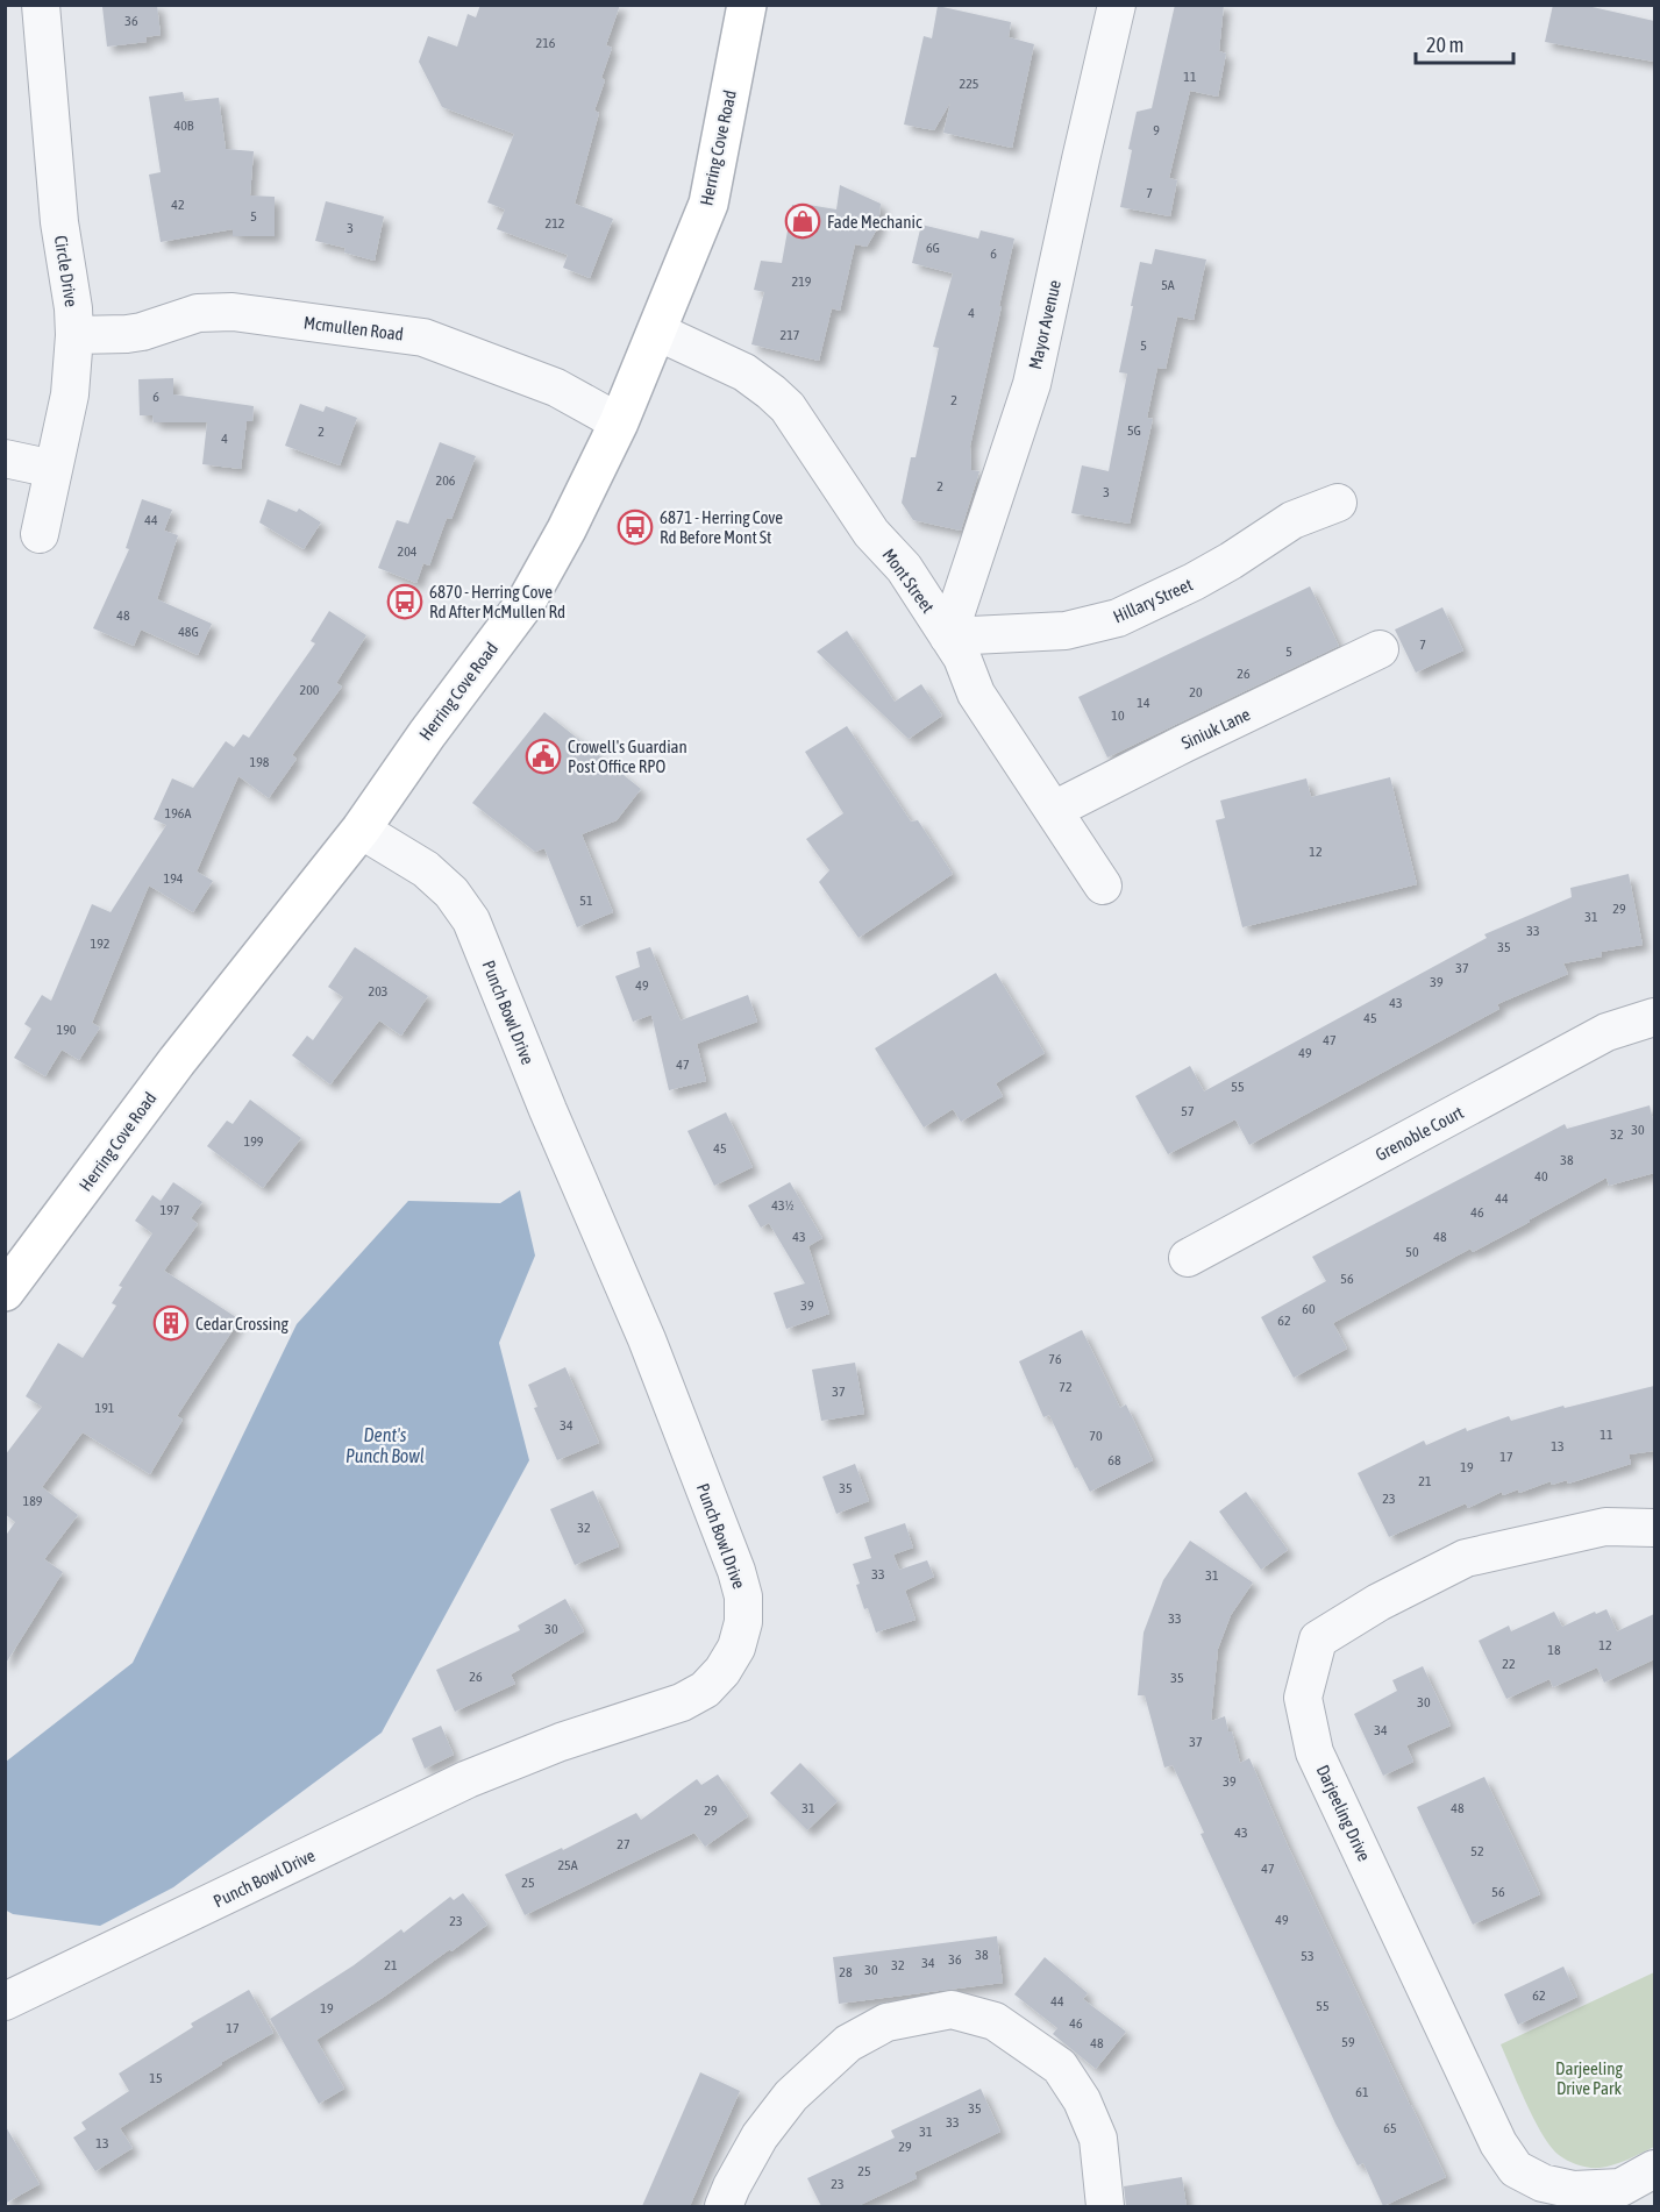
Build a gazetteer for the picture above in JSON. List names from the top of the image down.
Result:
{
  "streets": {
    "main road": ["Herring Cove Road"],
    "street": [
      "Circle Drive",
      "Mayor Avenue",
      "Mcmullen Road",
      "Mont Street",
      "Hillary Street",
      "Siniuk Lane",
      "Punch Bowl Drive",
      "Grenoble Court",
      "Darjeeling Drive"
    ]
  },
  "crossings": [
    ["Herring Cove Road", "Mcmullen Road"],
    ["Herring Cove Road", "Mont Street"],
    ["Herring Cove Road", "Punch Bowl Drive"],
    ["Circle Drive", "Mcmullen Road"],
    ["Mayor Avenue", "Mont Street"],
    ["Mayor Avenue", "Hillary Street"],
    ["Mont Street", "Hillary Street"],
    ["Mont Street", "Siniuk Lane"]
  ],
  "water": ["Dent's Punch Bowl"],
  "parks": ["Darjeeling Drive Park"],
  "places": {
    "shop": ["Fade Mechanic"],
    "bus stop": ["6871 - Herring Cove Rd Before Mont St", "6870 - Herring Cove Rd After McMullen Rd"],
    "public building": ["Crowell's Guardian Post Office RPO"],
    "building": ["Cedar Crossing"]
  },
  "house_numbers": [
    "36",
    "216",
    "11",
    "225",
    "40B",
    "9",
    "7",
    "42",
    "5",
    "212",
    "3",
    "6G",
    "6",
    "219",
    "5A",
    "4",
    "217",
    "5",
    "6",
    "2",
    "5G",
    "2",
    "4",
    "206",
    "2",
    "3",
    "44",
    "204",
    "48",
    "48G",
    "7",
    "5",
    "26",
    "200",
    "20",
    "14",
    "10",
    "198",
    "196A",
    "12",
    "194",
    "51",
    "29",
    "31",
    "33",
    "192",
    "35",
    "37",
    "39",
    "49",
    "203",
    "43",
    "45",
    "190",
    "47",
    "49",
    "47",
    "55",
    "57",
    "30",
    "32",
    "199",
    "45",
    "38",
    "40",
    "44",
    "43½",
    "197",
    "46",
    "43",
    "48",
    "50",
    "56",
    "39",
    "60",
    "62",
    "76",
    "72",
    "37",
    "191",
    "34",
    "11",
    "70",
    "13",
    "17",
    "68",
    "19",
    "21",
    "35",
    "23",
    "189",
    "32",
    "33",
    "31",
    "33",
    "30",
    "12",
    "18",
    "22",
    "26",
    "35",
    "30",
    "34",
    "37",
    "39",
    "31",
    "48",
    "29",
    "43",
    "27",
    "52",
    "25A",
    "47",
    "25",
    "56",
    "49",
    "23",
    "38",
    "53",
    "36",
    "34",
    "21",
    "32",
    "30",
    "28",
    "62",
    "44",
    "55",
    "19",
    "46",
    "17",
    "59",
    "48",
    "15",
    "61",
    "35",
    "33",
    "65",
    "31",
    "13",
    "29",
    "25",
    "23"
  ],
  "scale_bar": "20 m"
}
